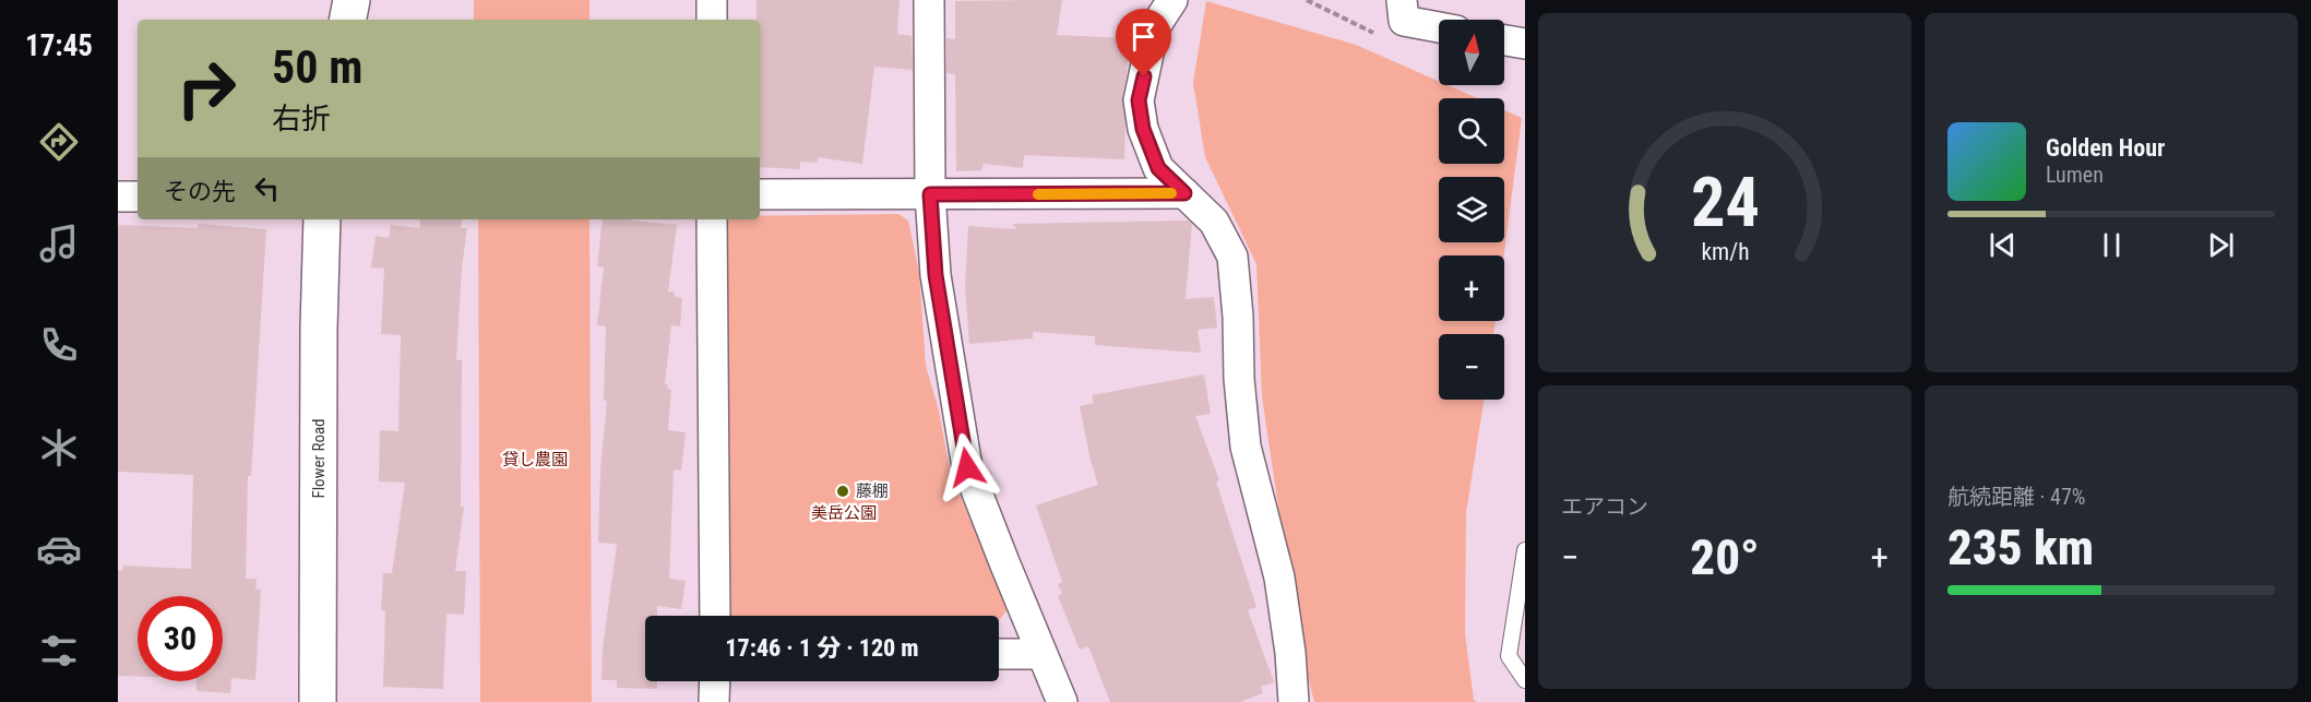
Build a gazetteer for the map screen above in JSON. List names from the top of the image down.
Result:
{
  "streets": {
    "street": ["Flower Road"]
  },
  "parks": ["貸し農園", "美岳公園"],
  "places": ["藤棚"],
  "north": "top",
  "page": {
    "tabs": "17:45",
    "map_buttons": ["+", "−"],
    "turn": ["50 m", "右折"],
    "song": ["Golden Hour", "Lumen"],
    "then": "その先",
    "tile": [
      "エアコン",
      ["航続距離 · 47%", "235 km"]
    ],
    "heat": ["−", "20°", "+"],
    "limit": "30",
    "trip": "17:46 · 1 分 · 120 m",
    "gauge": ["24", "km/h"]
  }
}
